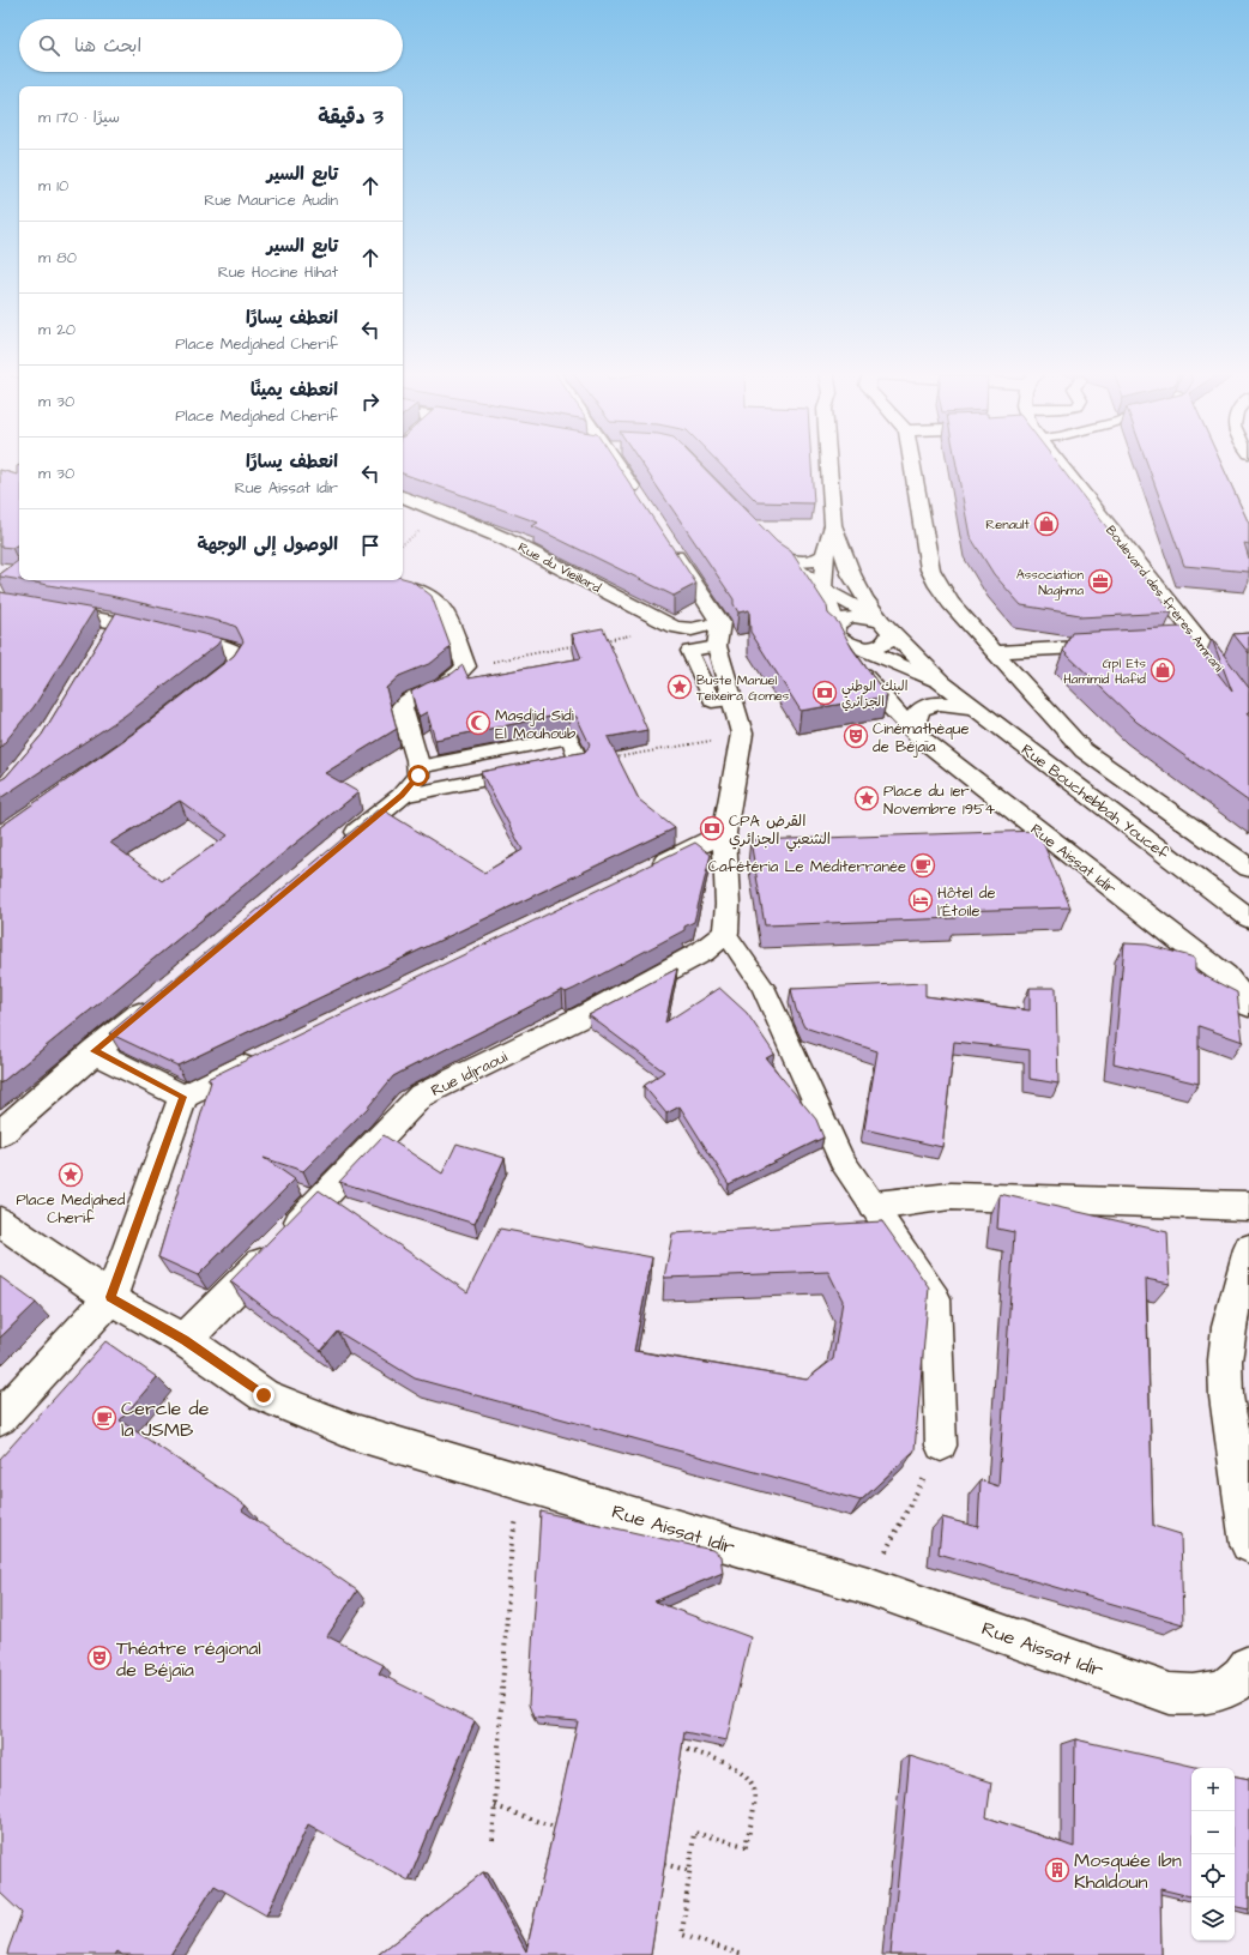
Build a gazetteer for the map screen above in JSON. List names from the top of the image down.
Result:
{
  "streets": {
    "street": [
      "Rue du Vieillard",
      "Boulevard des frères Amrani",
      "Rue Bouchebbah Youcef",
      "Rue Aissat Idir",
      "Rue Idjraoui"
    ]
  },
  "crossings": [
    ["Rue Bouchebbah Youcef", "Rue Aissat Idir"],
    ["Rue Aissat Idir", "Rue Idjraoui"]
  ],
  "places": {
    "shop": ["Renault", "Gpl Ets Hamimid Hafid"],
    "office": ["Association Naghma"],
    "place": ["Buste Manuel Teixeira Gomes", "Place du 1er Novembre 1954", "Place Medjahed Cherif"],
    "bank": ["البنك الوطني الجزائري", "CPA القرض الشعبي الجزائري"],
    "mosque": ["Masdjid Sidi El Mouhoub"],
    "theatre": ["Cinémathèque de Béjaïa", "Théatre régional de Béjaïa"],
    "cafe": ["Cafétéria Le Méditerranée", "Cercle de la JSMB"],
    "hotel": ["Hôtel de l'Étoile"],
    "building": ["Mosquée Ibn Khaldoun"]
  },
  "page": {
    "search": "ابحث هنا",
    "heading": ["3 دقيقة", "سيرًا · 170 m"],
    "list": [
      ["تابع السير", "Rue Maurice Audin", "10 m"],
      ["تابع السير", "Rue Hocine Hihat", "80 m"],
      ["انعطف يسارًا", "Place Medjahed Cherif", "20 m"],
      ["انعطف يمينًا", "Place Medjahed Cherif", "30 m"],
      ["انعطف يسارًا", "Rue Aissat Idir", "30 m"],
      "الوصول إلى الوجهة"
    ],
    "map_buttons": ["+", "−"]
  }
}
